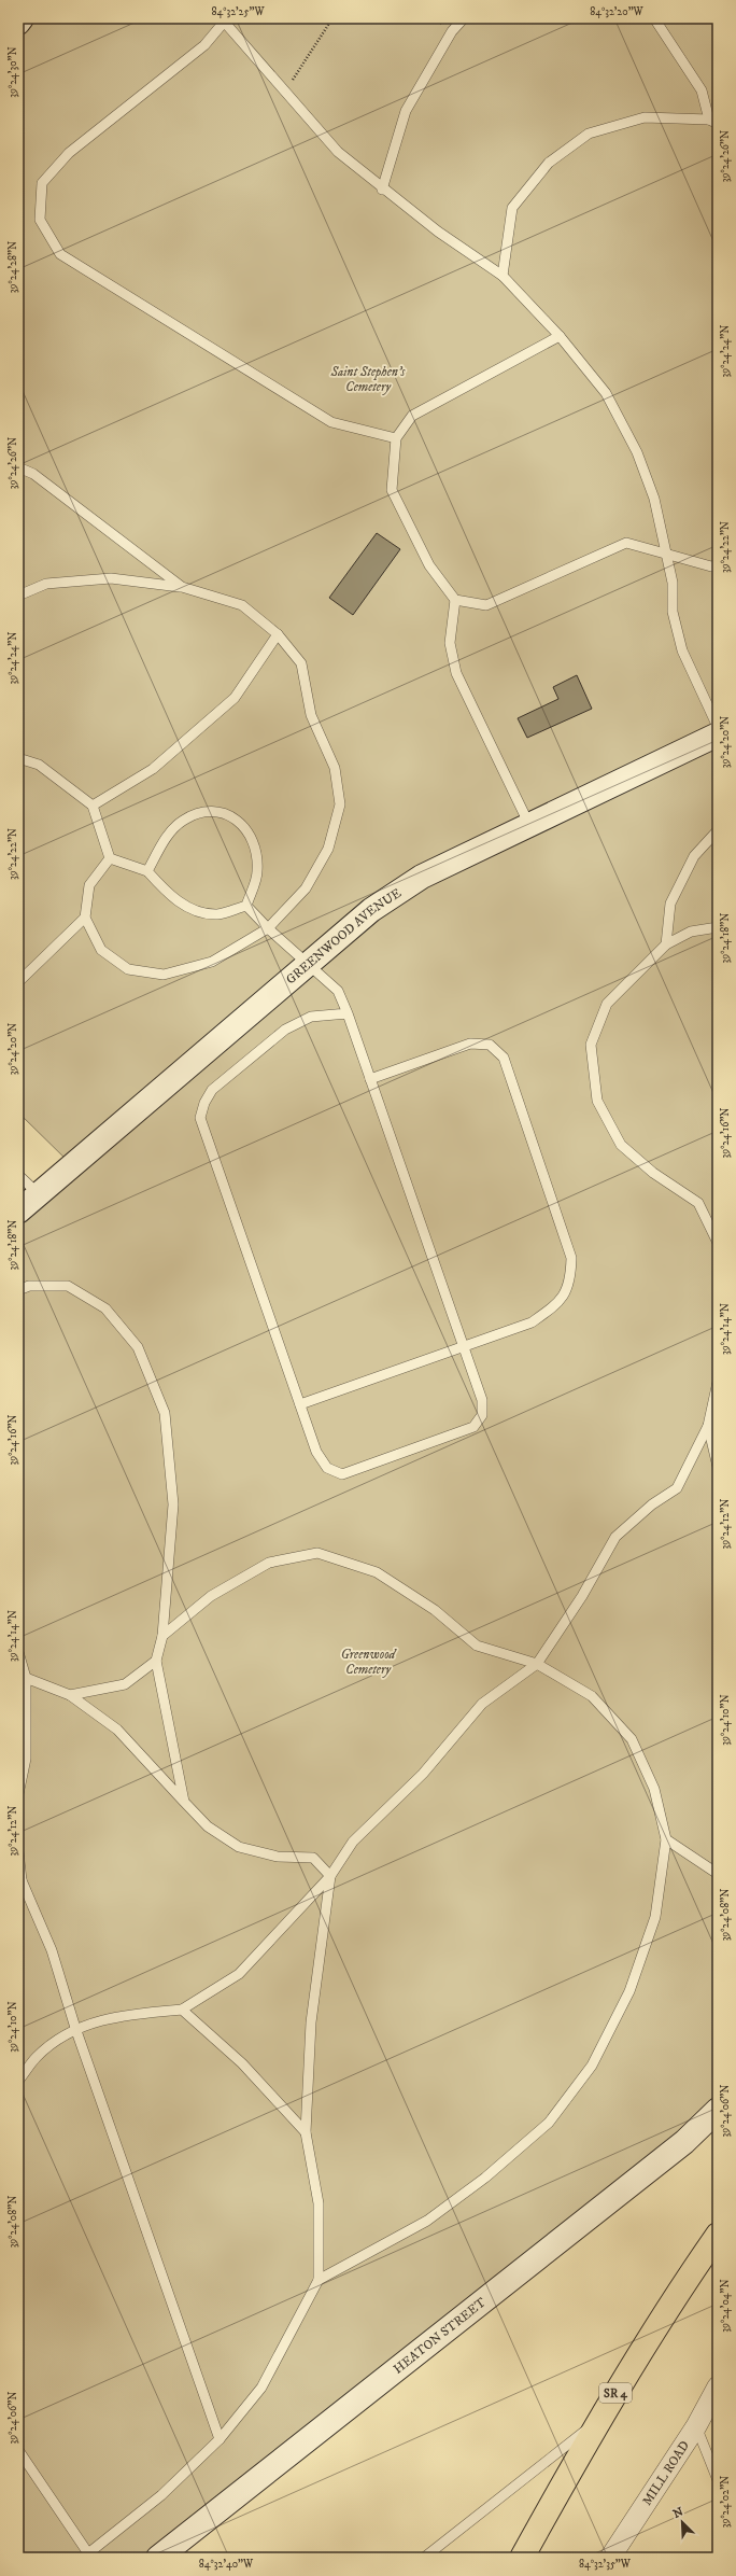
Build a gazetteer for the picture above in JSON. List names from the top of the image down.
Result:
{
  "streets": {
    "highway": ["SR 4"],
    "street": ["GREENWOOD AVENUE", "HEATON STREET", "MILL ROAD"]
  },
  "parks": ["Saint Stephen’s Cemetery", "Greenwood Cemetery"],
  "north": "top left",
  "coordinates": [
    "84°32'25\"W",
    "84°32'20\"W",
    "39°24'30\"N",
    "39°24'26\"N",
    "39°24'28\"N",
    "39°24'24\"N",
    "39°24'22\"N",
    "39°24'20\"N",
    "39°24'18\"N",
    "39°24'16\"N",
    "39°24'14\"N",
    "39°24'12\"N",
    "39°24'10\"N",
    "39°24'08\"N",
    "39°24'06\"N",
    "39°24'04\"N",
    "39°24'02\"N",
    "84°32'40\"W",
    "84°32'35\"W"
  ]
}
